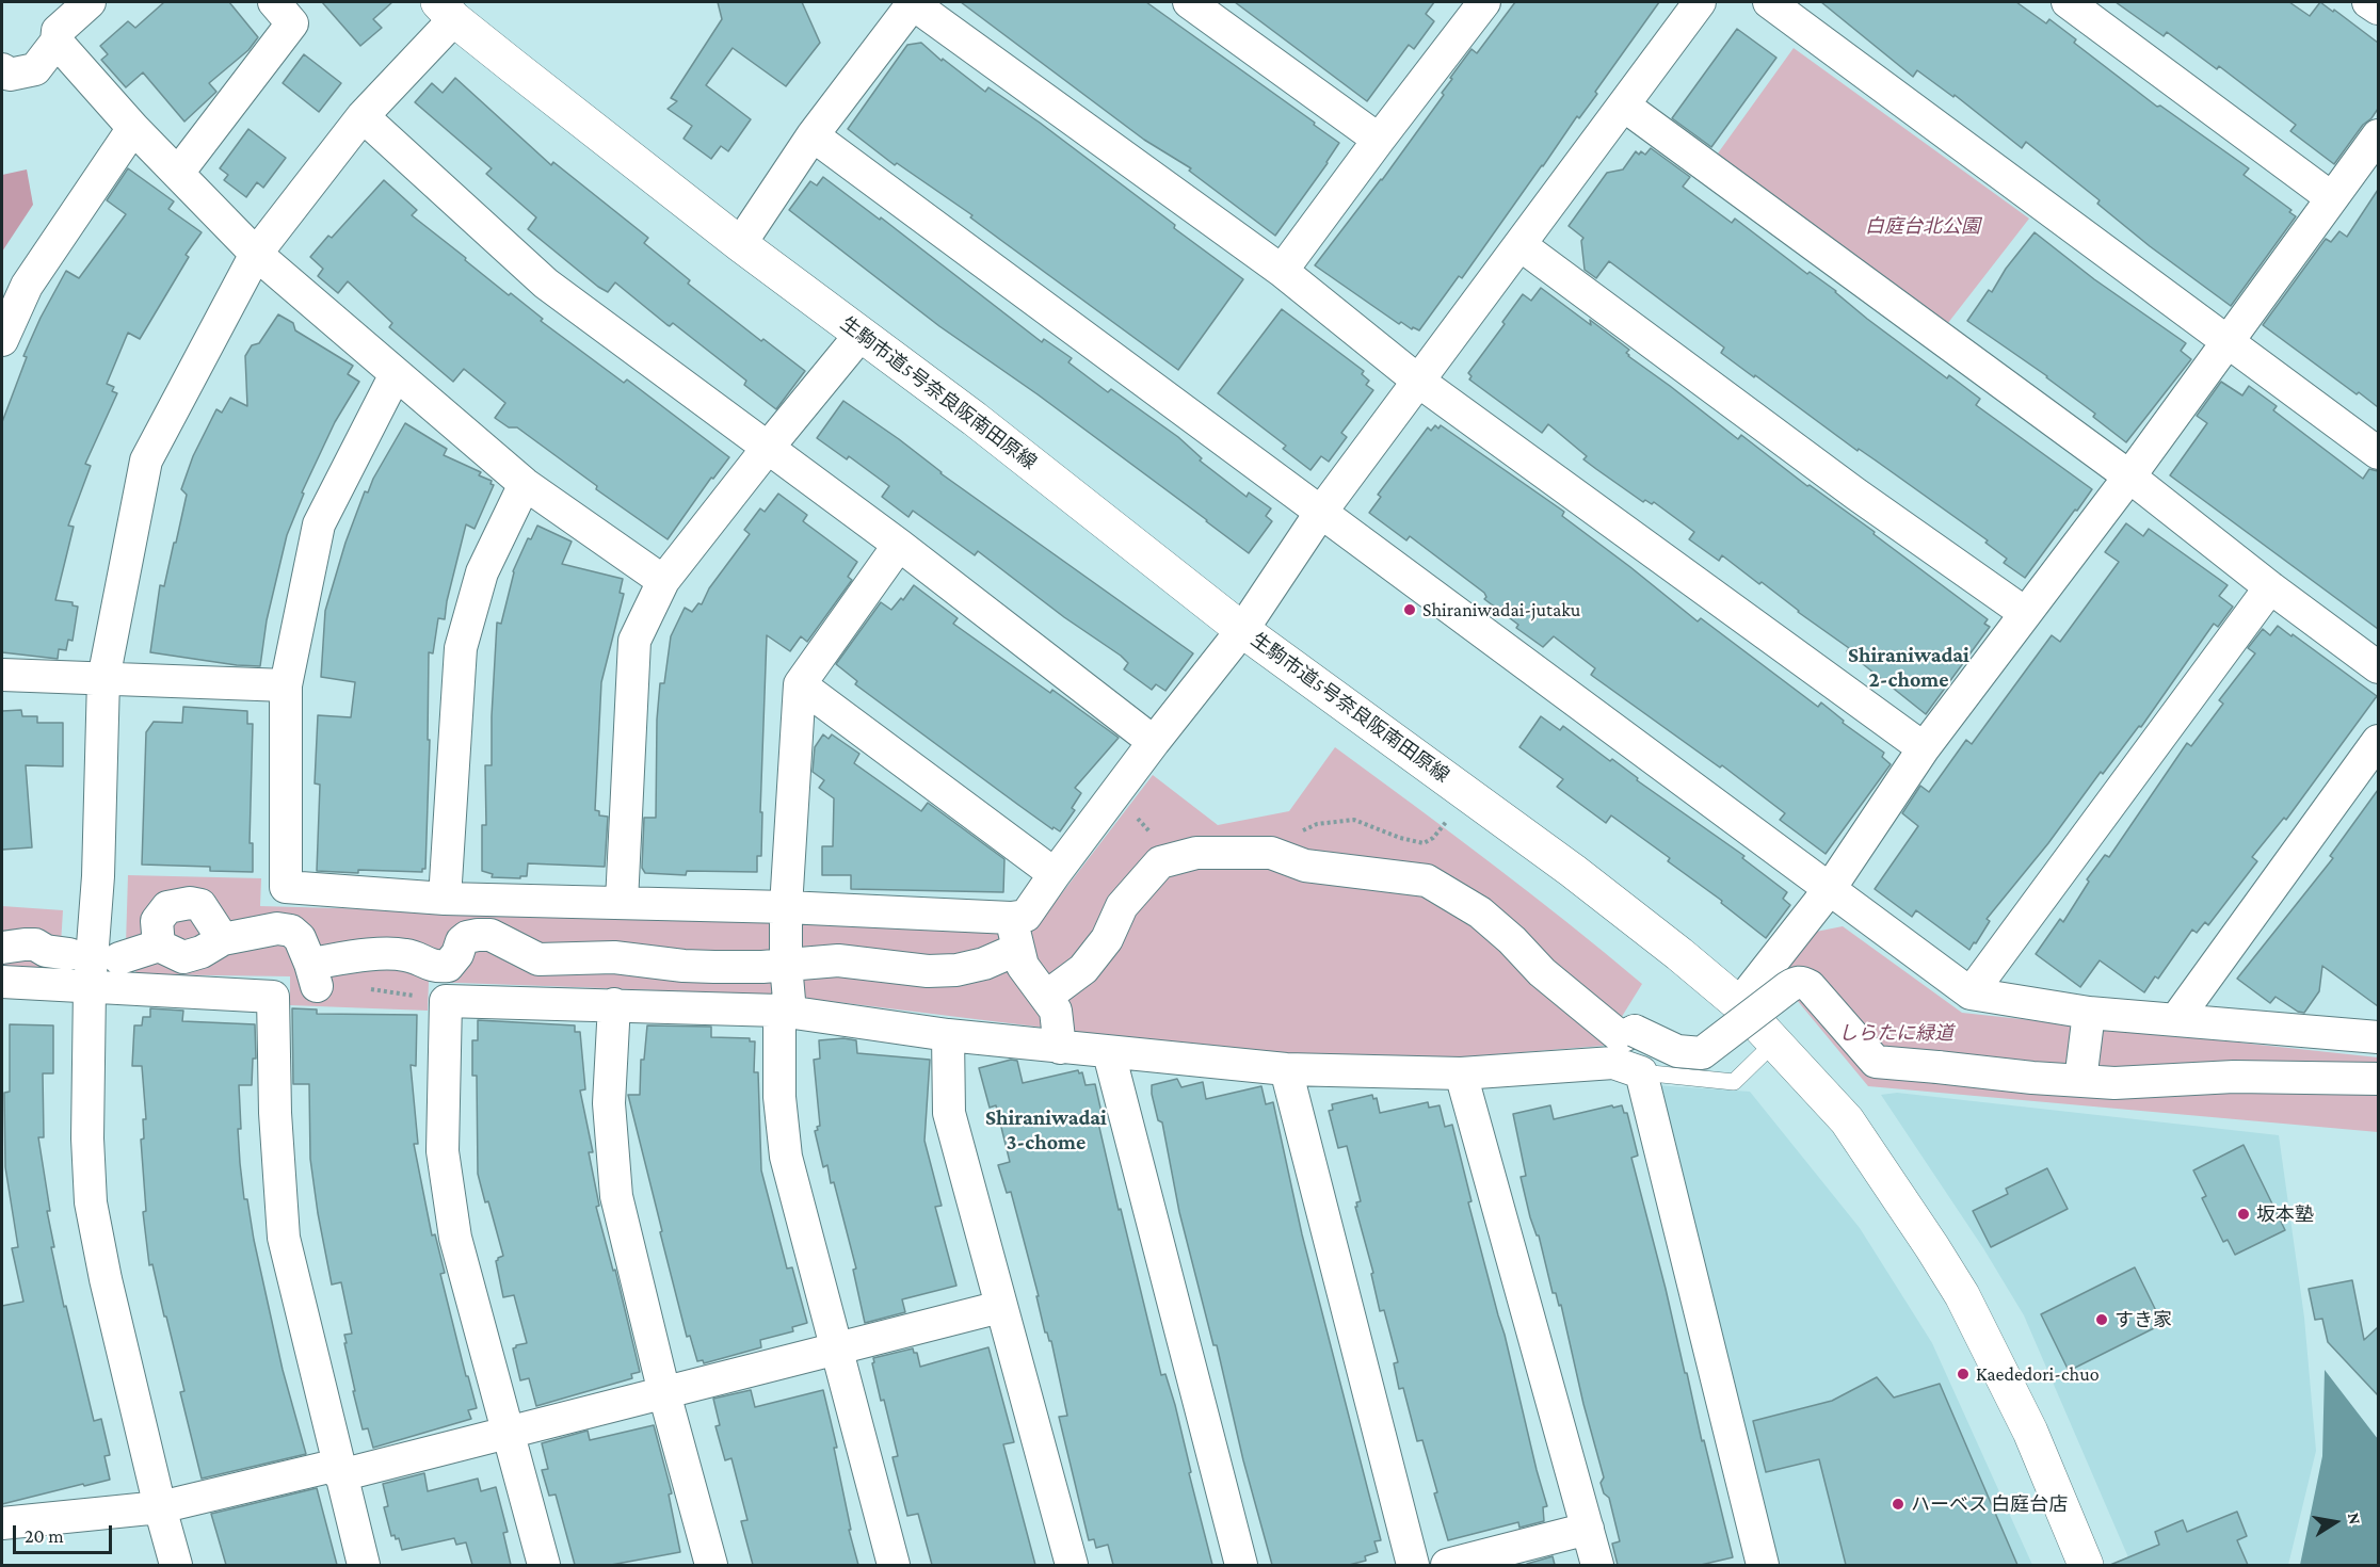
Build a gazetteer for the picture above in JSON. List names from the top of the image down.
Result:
{
  "streets": {
    "street": ["生駒市道5号奈良阪南田原線"]
  },
  "districts": ["Shiraniwadai 2-chome", "Shiraniwadai 3-chome"],
  "parks": ["白庭台北公園", "しらたに緑道"],
  "places": [
    "Shiraniwadai-jutaku",
    "坂本塾",
    "すき家",
    "Kaededori-chuo",
    "ハーベス 白庭台店"
  ],
  "scale_bar": "20 m",
  "north": "right"
}
